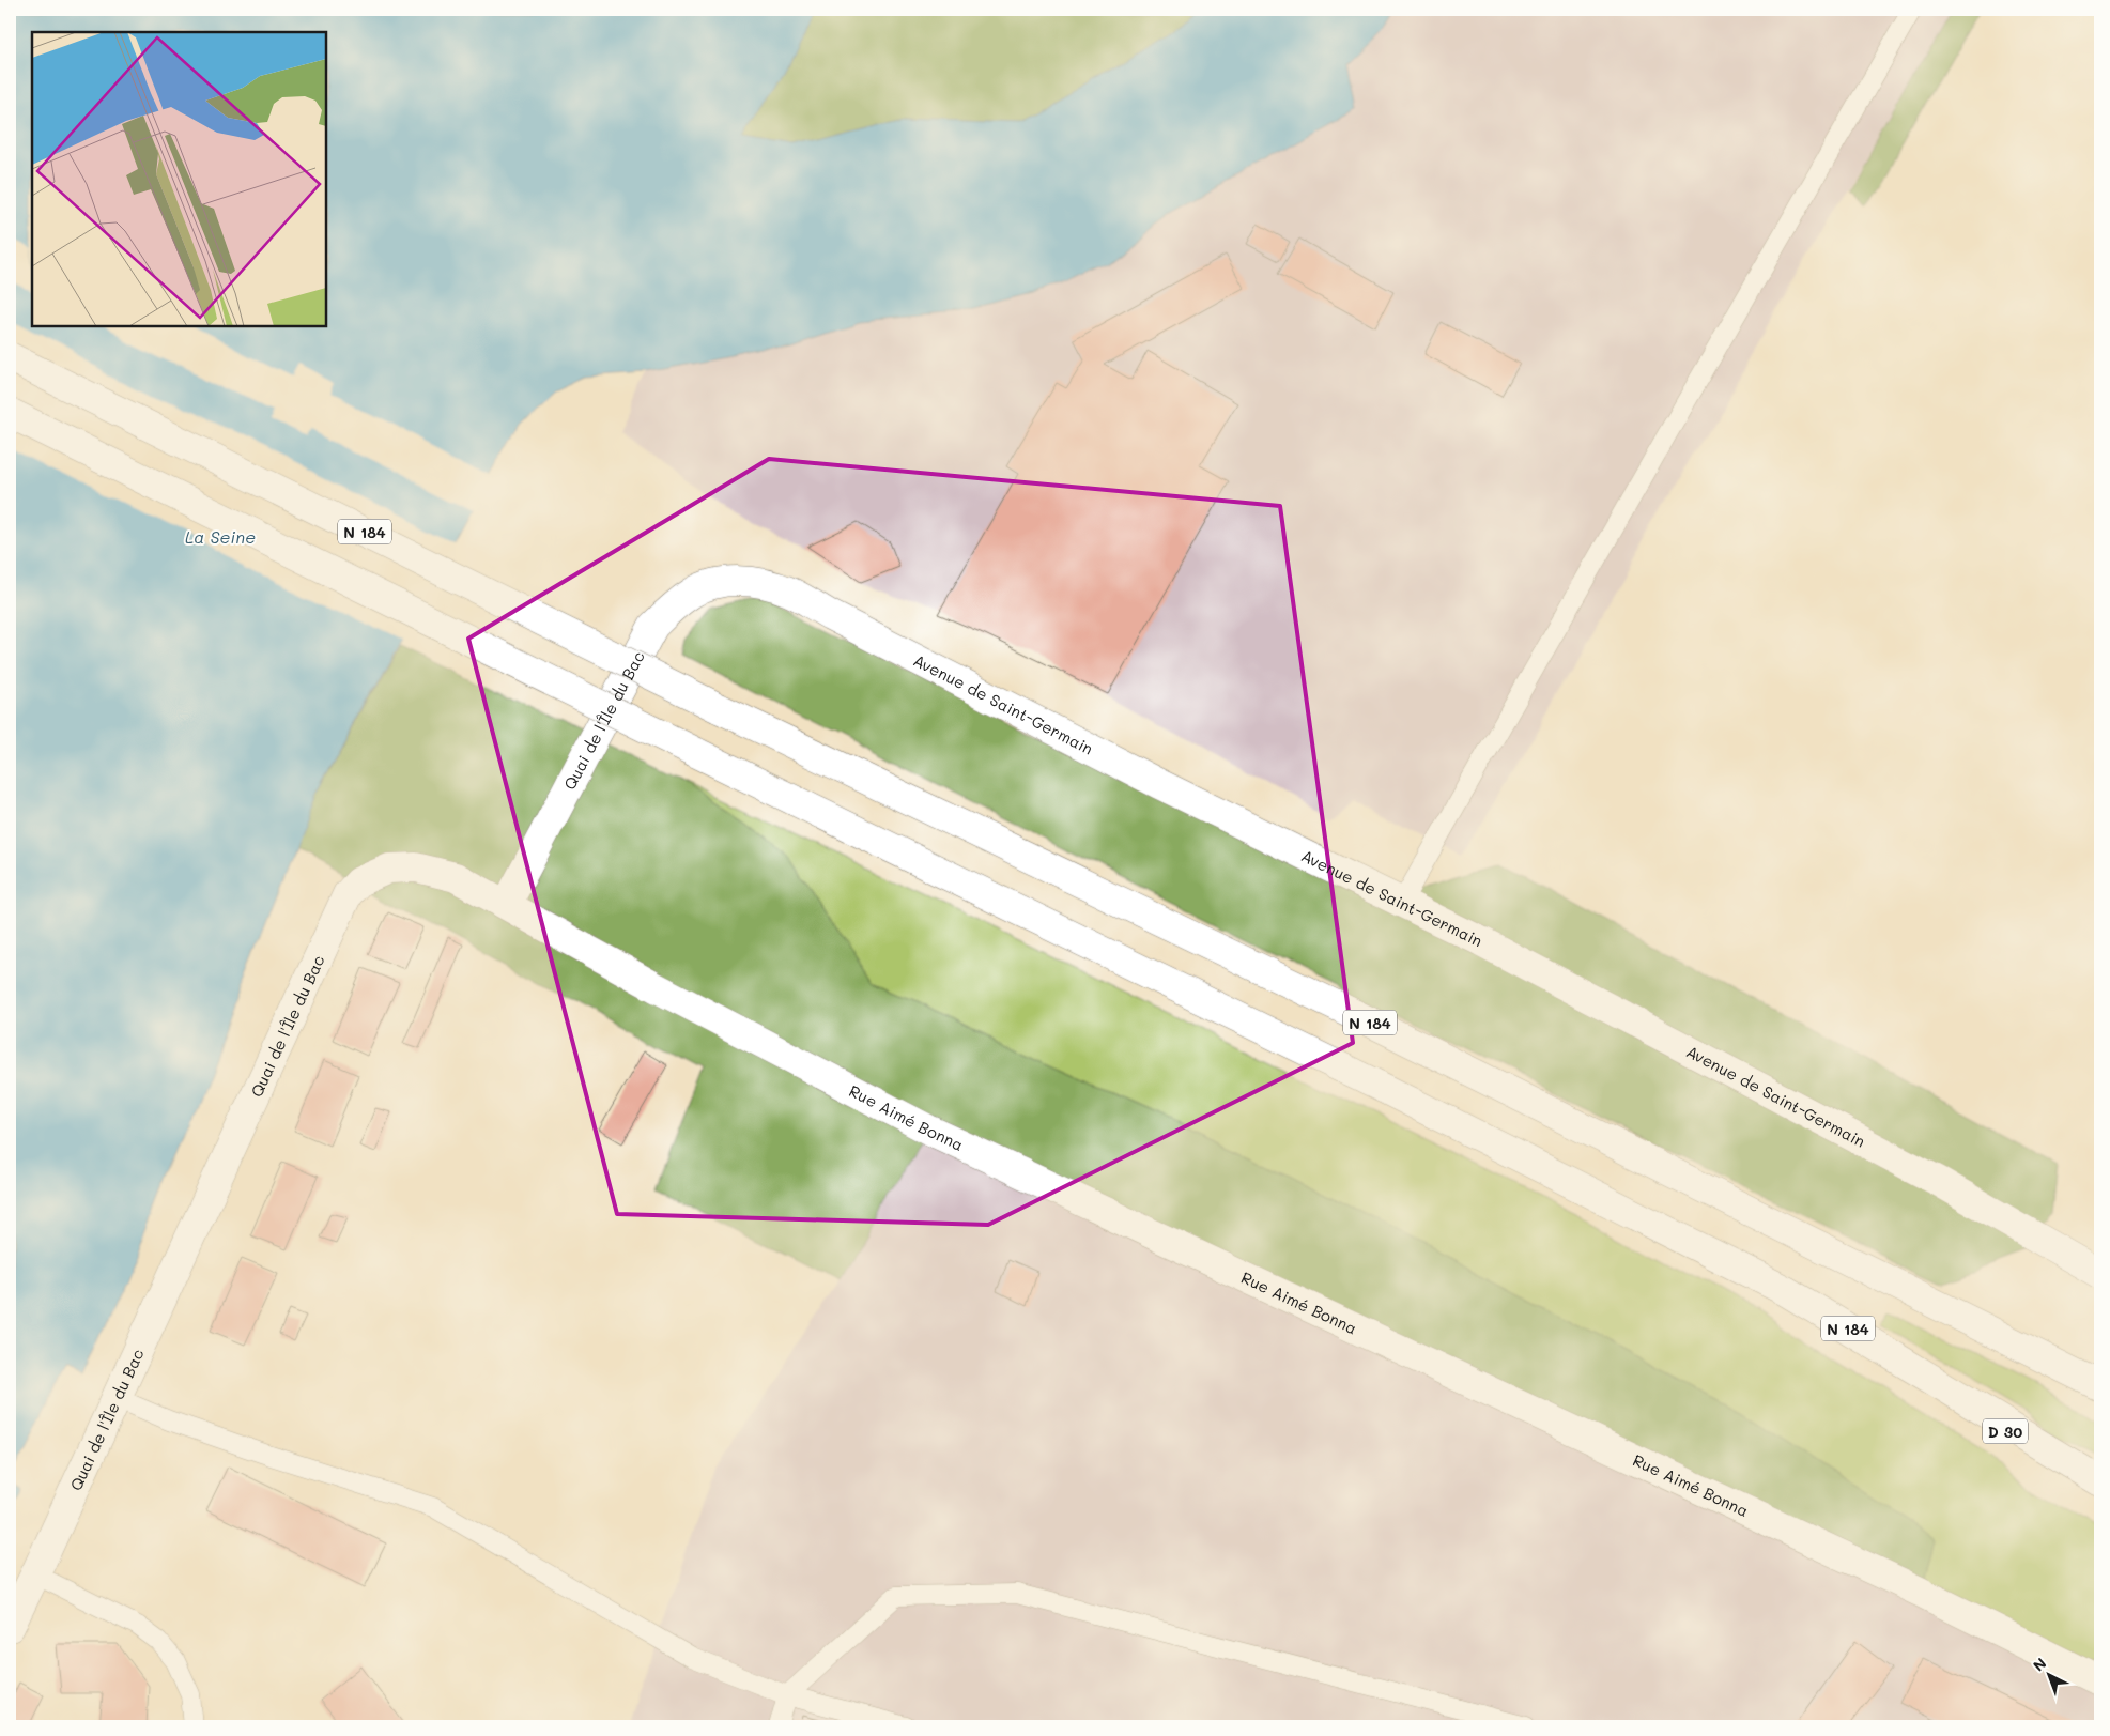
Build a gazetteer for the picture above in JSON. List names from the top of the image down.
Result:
{
  "streets": {
    "main road": [
      "N 184",
      "Avenue de Saint-Germain",
      "Quai de l'Île du Bac",
      "Rue Aimé Bonna",
      "D 30"
    ]
  },
  "crossings": [
    ["N 184", "D 30"],
    ["Avenue de Saint-Germain", "Quai de l'Île du Bac"],
    ["Quai de l'Île du Bac", "Rue Aimé Bonna"]
  ],
  "water": ["La Seine"],
  "north": "top left"
}
